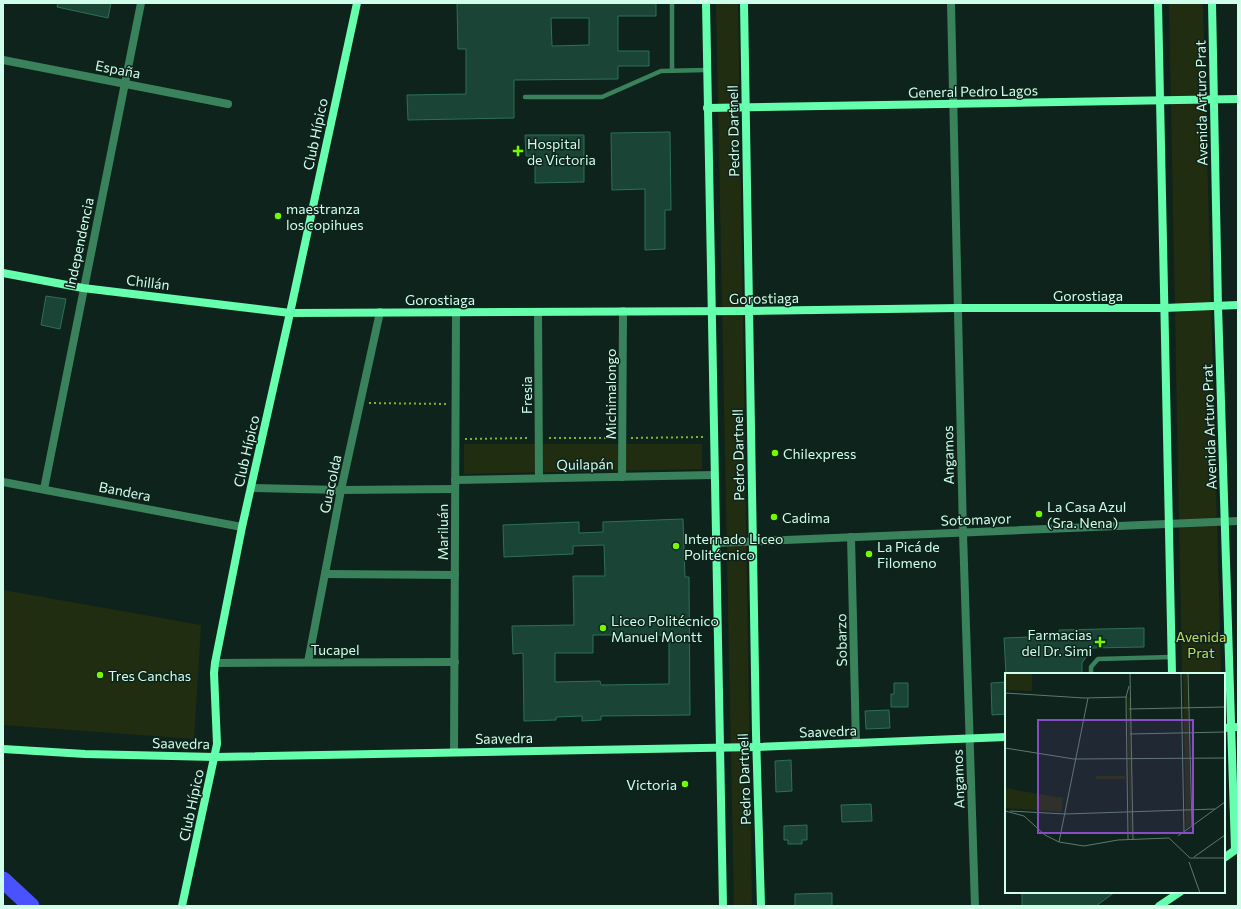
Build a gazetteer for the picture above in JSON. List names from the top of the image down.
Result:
{
  "streets": {
    "street": [
      "España",
      "General Pedro Lagos",
      "Avenida Arturo Prat",
      "Pedro Dartnell",
      "Club Hípico",
      "Independencia",
      "Chillán",
      "Gorostiaga",
      "Michimalongo",
      "Fresia",
      "Angamos",
      "Quilapán",
      "Guacolda",
      "Bandera",
      "Sotomayor",
      "Mariluán",
      "Sobarzo",
      "Tucapel",
      "Saavedra"
    ]
  },
  "crossings": [
    ["España", "Independencia"],
    ["General Pedro Lagos", "Avenida Arturo Prat"],
    ["General Pedro Lagos", "Pedro Dartnell"],
    ["General Pedro Lagos", "Angamos"],
    ["Avenida Arturo Prat", "Gorostiaga"],
    ["Avenida Arturo Prat", "Sotomayor"],
    ["Pedro Dartnell", "Gorostiaga"],
    ["Pedro Dartnell", "Quilapán"],
    ["Pedro Dartnell", "Sotomayor"],
    ["Pedro Dartnell", "Saavedra"],
    ["Club Hípico", "Chillán"],
    ["Club Hípico", "Gorostiaga"],
    ["Club Hípico", "Quilapán"],
    ["Club Hípico", "Bandera"],
    ["Club Hípico", "Tucapel"],
    ["Club Hípico", "Saavedra"],
    ["Independencia", "Chillán"],
    ["Independencia", "Bandera"],
    ["Chillán", "Gorostiaga"],
    ["Gorostiaga", "Michimalongo"],
    ["Gorostiaga", "Fresia"],
    ["Gorostiaga", "Angamos"],
    ["Gorostiaga", "Guacolda"],
    ["Gorostiaga", "Mariluán"],
    ["Michimalongo", "Quilapán"],
    ["Fresia", "Quilapán"],
    ["Angamos", "Sotomayor"],
    ["Angamos", "Saavedra"],
    ["Quilapán", "Guacolda"],
    ["Quilapán", "Mariluán"],
    ["Guacolda", "Tucapel"],
    ["Sotomayor", "Sobarzo"],
    ["Mariluán", "Tucapel"],
    ["Mariluán", "Saavedra"],
    ["Sobarzo", "Saavedra"]
  ],
  "parks": ["Avenida Prat"],
  "places": {
    "health": ["Hospital de Victoria", "Farmacias del Dr. Simi"],
    "other": [
      "maestranza los copihues",
      "Chilexpress",
      "La Casa Azul (Sra. Nena)",
      "Cadima",
      "Internado Liceo Politécnico",
      "La Picá de Filomeno",
      "Liceo Politécnico Manuel Montt",
      "Tres Canchas",
      "Victoria"
    ]
  }
}
